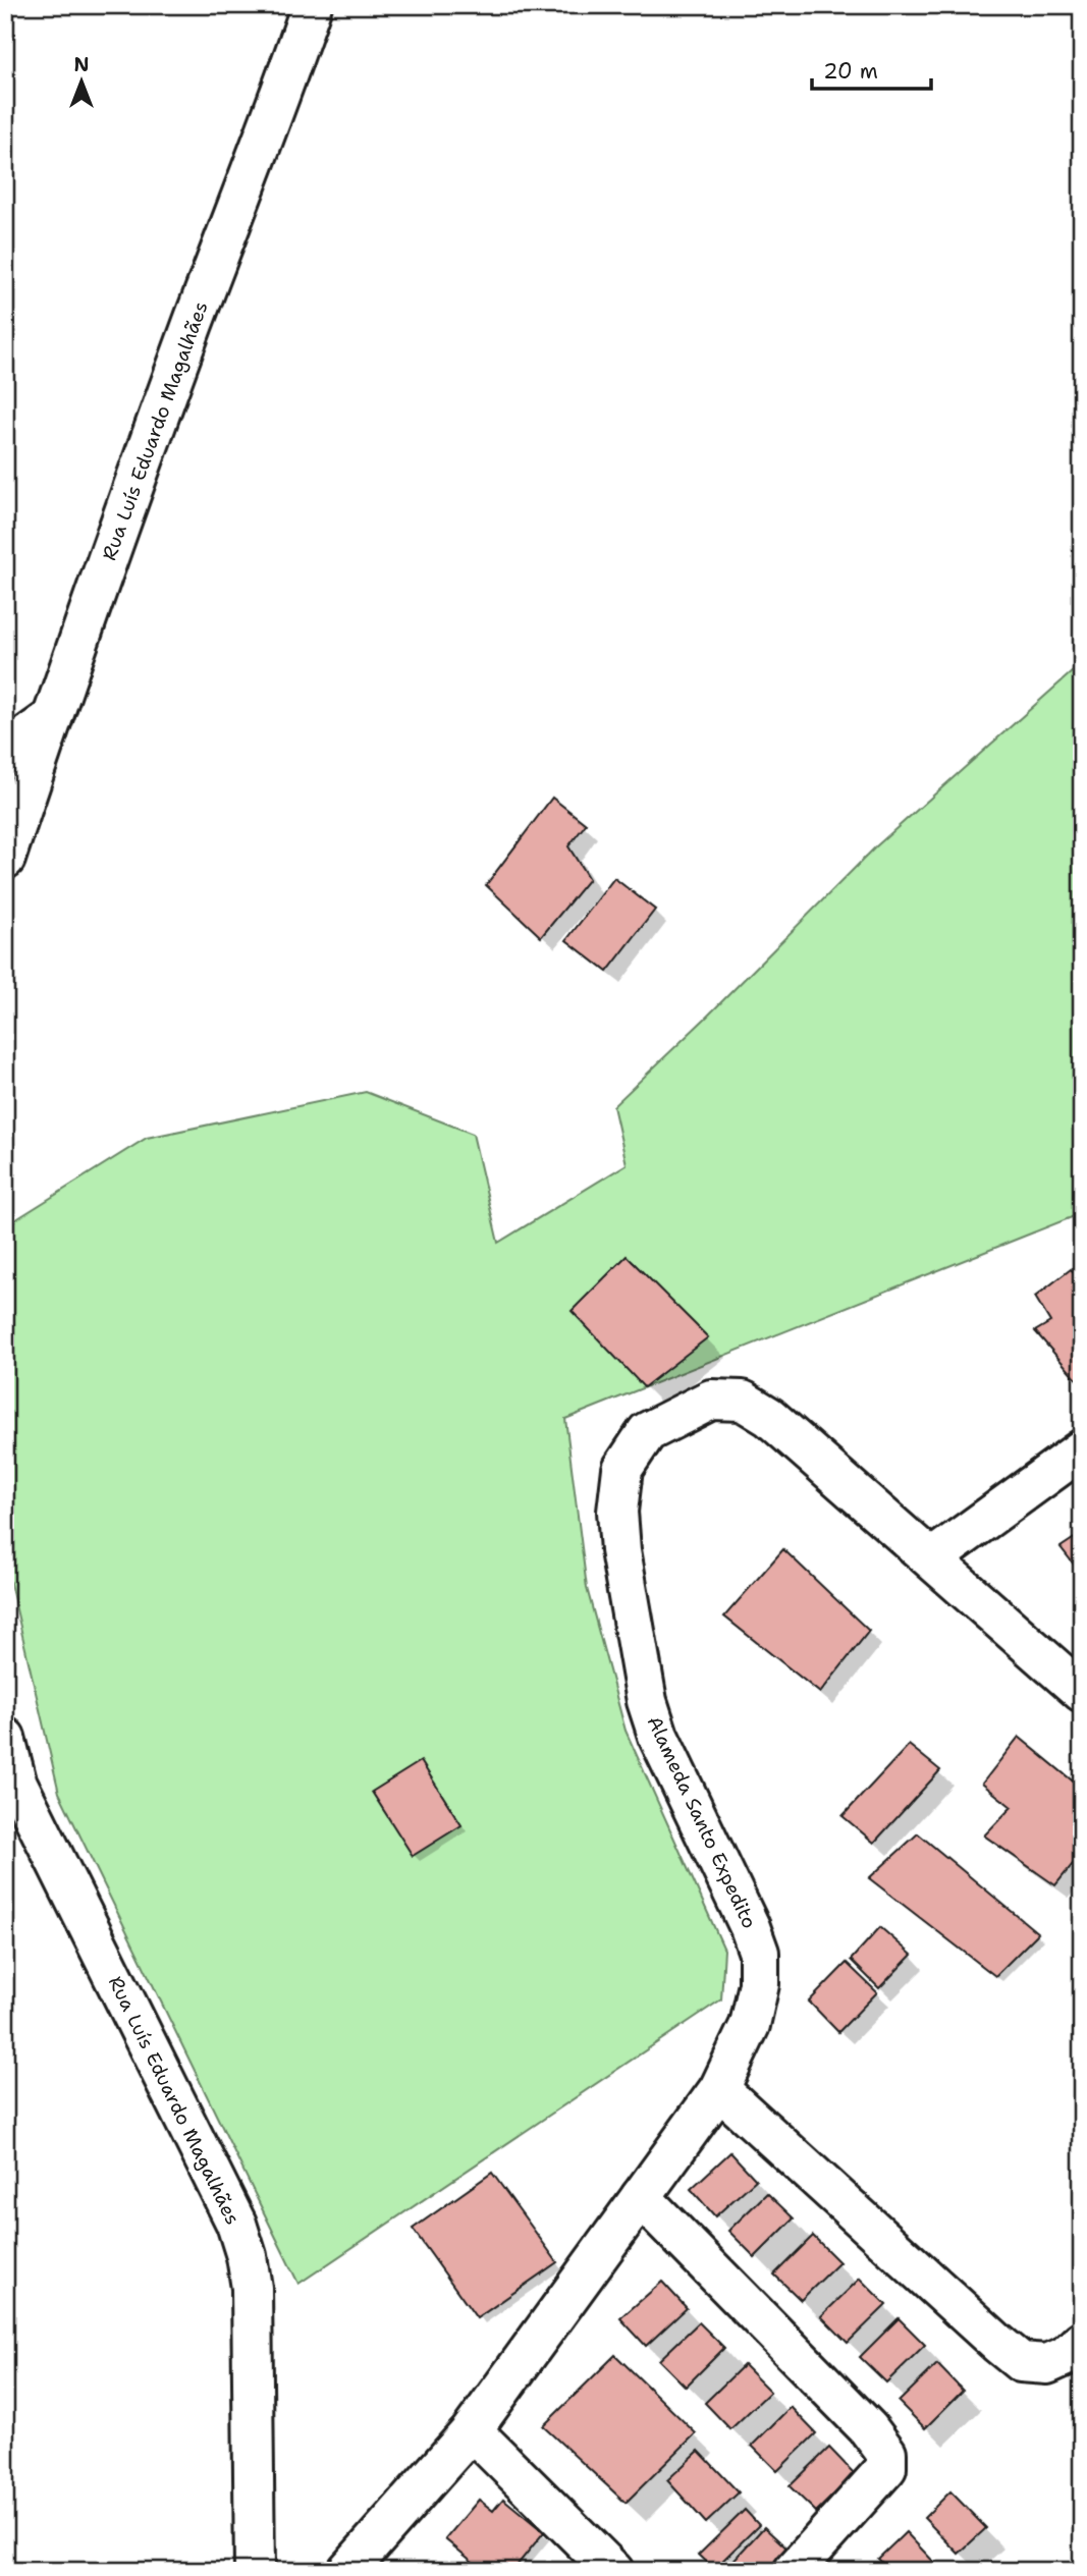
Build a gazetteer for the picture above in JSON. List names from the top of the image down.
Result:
{
  "streets": {
    "street": ["Rua Luís Eduardo Magalhães", "Alameda Santo Expedito"]
  },
  "scale_bar": "20 m",
  "north": "top"
}
